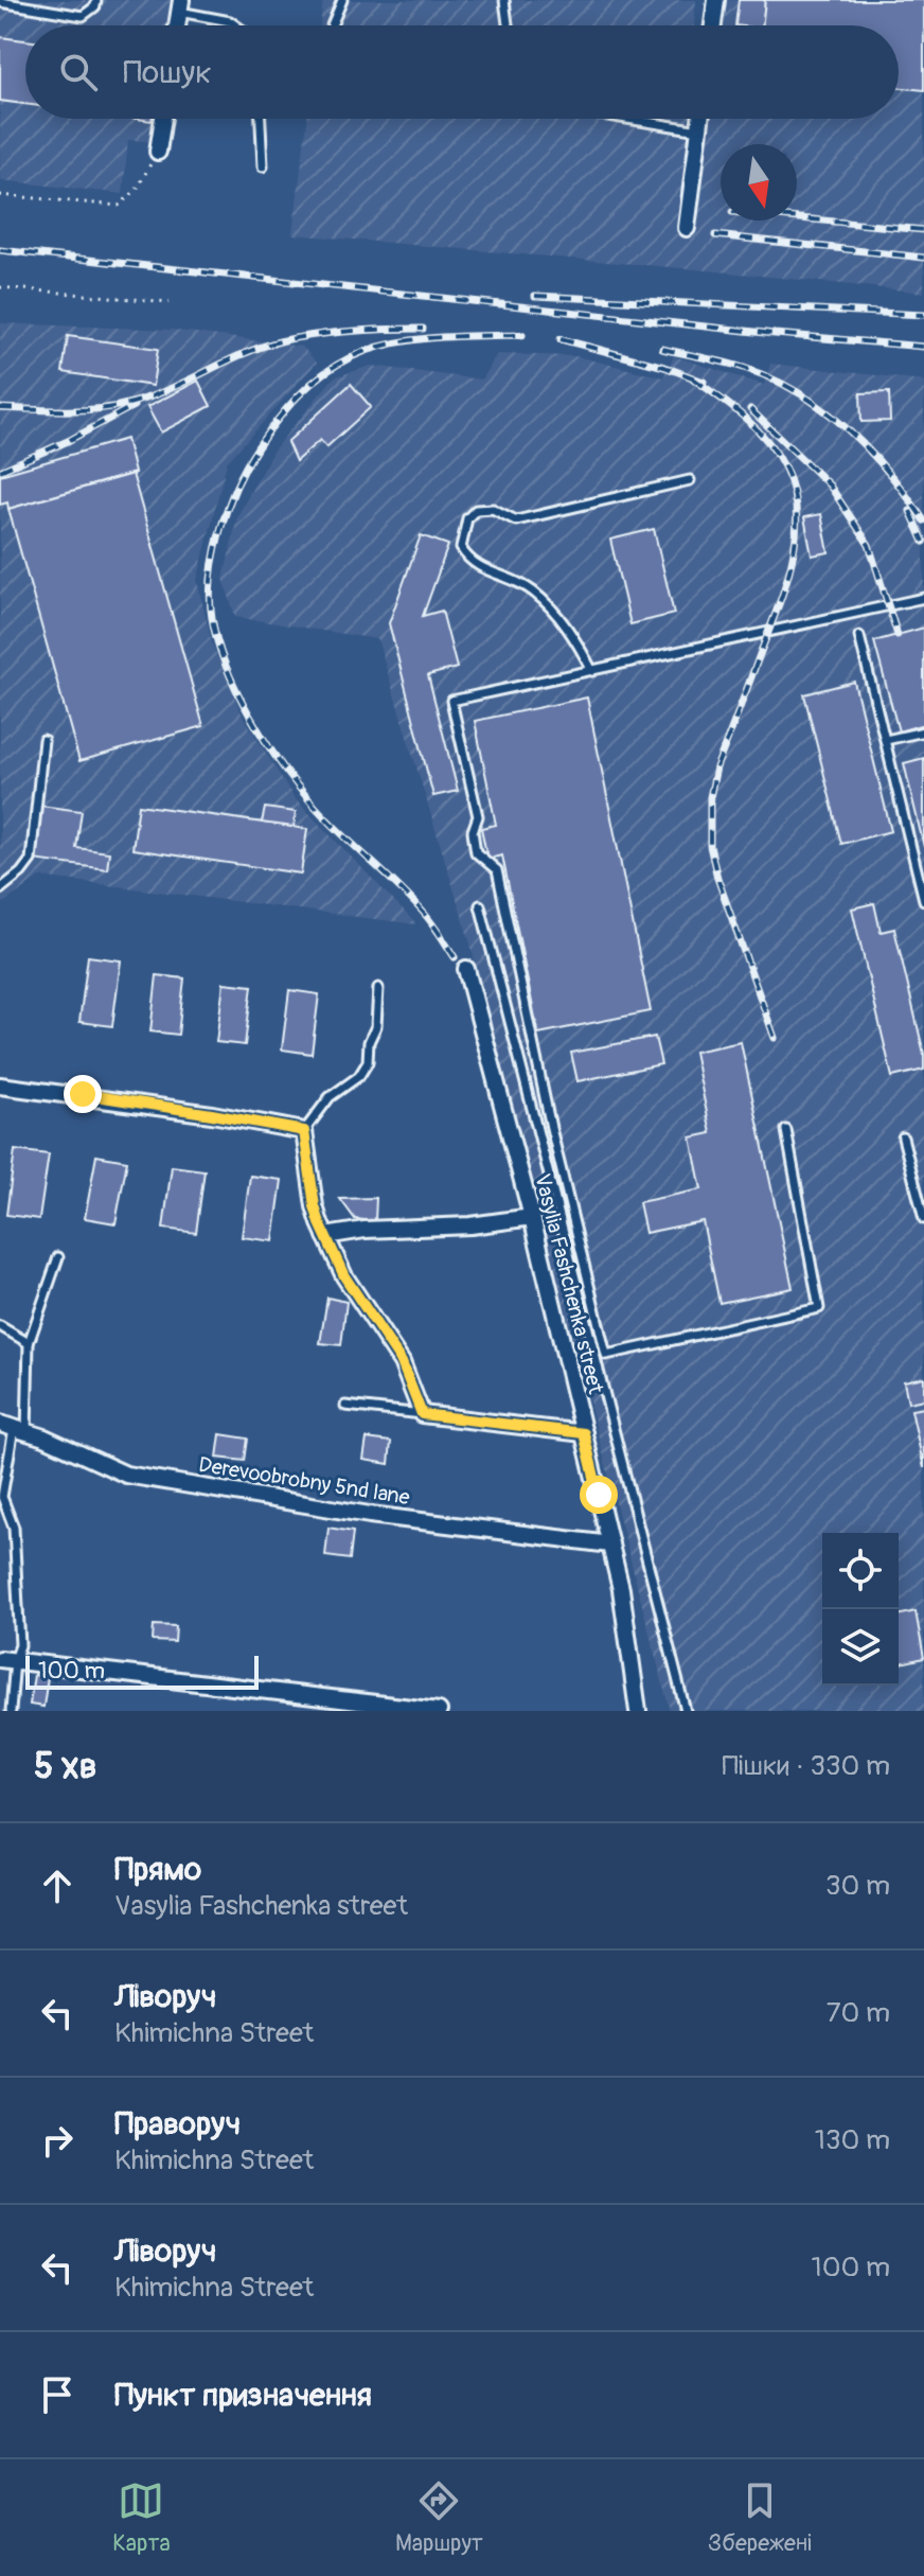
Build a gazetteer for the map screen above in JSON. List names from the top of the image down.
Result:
{
  "streets": {
    "street": ["Vasylia Fashchenka street", "Derevoobrobny 5nd lane"]
  },
  "crossings": [
    ["Vasylia Fashchenka street", "Derevoobrobny 5nd lane"]
  ],
  "scale_bar": "100 m",
  "north": "bottom",
  "page": {
    "search": "Пошук",
    "scale": "100 m",
    "heading": ["5 хв", "Пішки · 330 m"],
    "list": [
      ["Прямо", "Vasylia Fashchenka street", "30 m"],
      ["Ліворуч", "Khimichna Street", "70 m"],
      ["Праворуч", "Khimichna Street", "130 m"],
      ["Ліворуч", "Khimichna Street", "100 m"],
      "Пункт призначення"
    ],
    "nav": ["Карта", "Маршрут", "Збережені"]
  }
}
